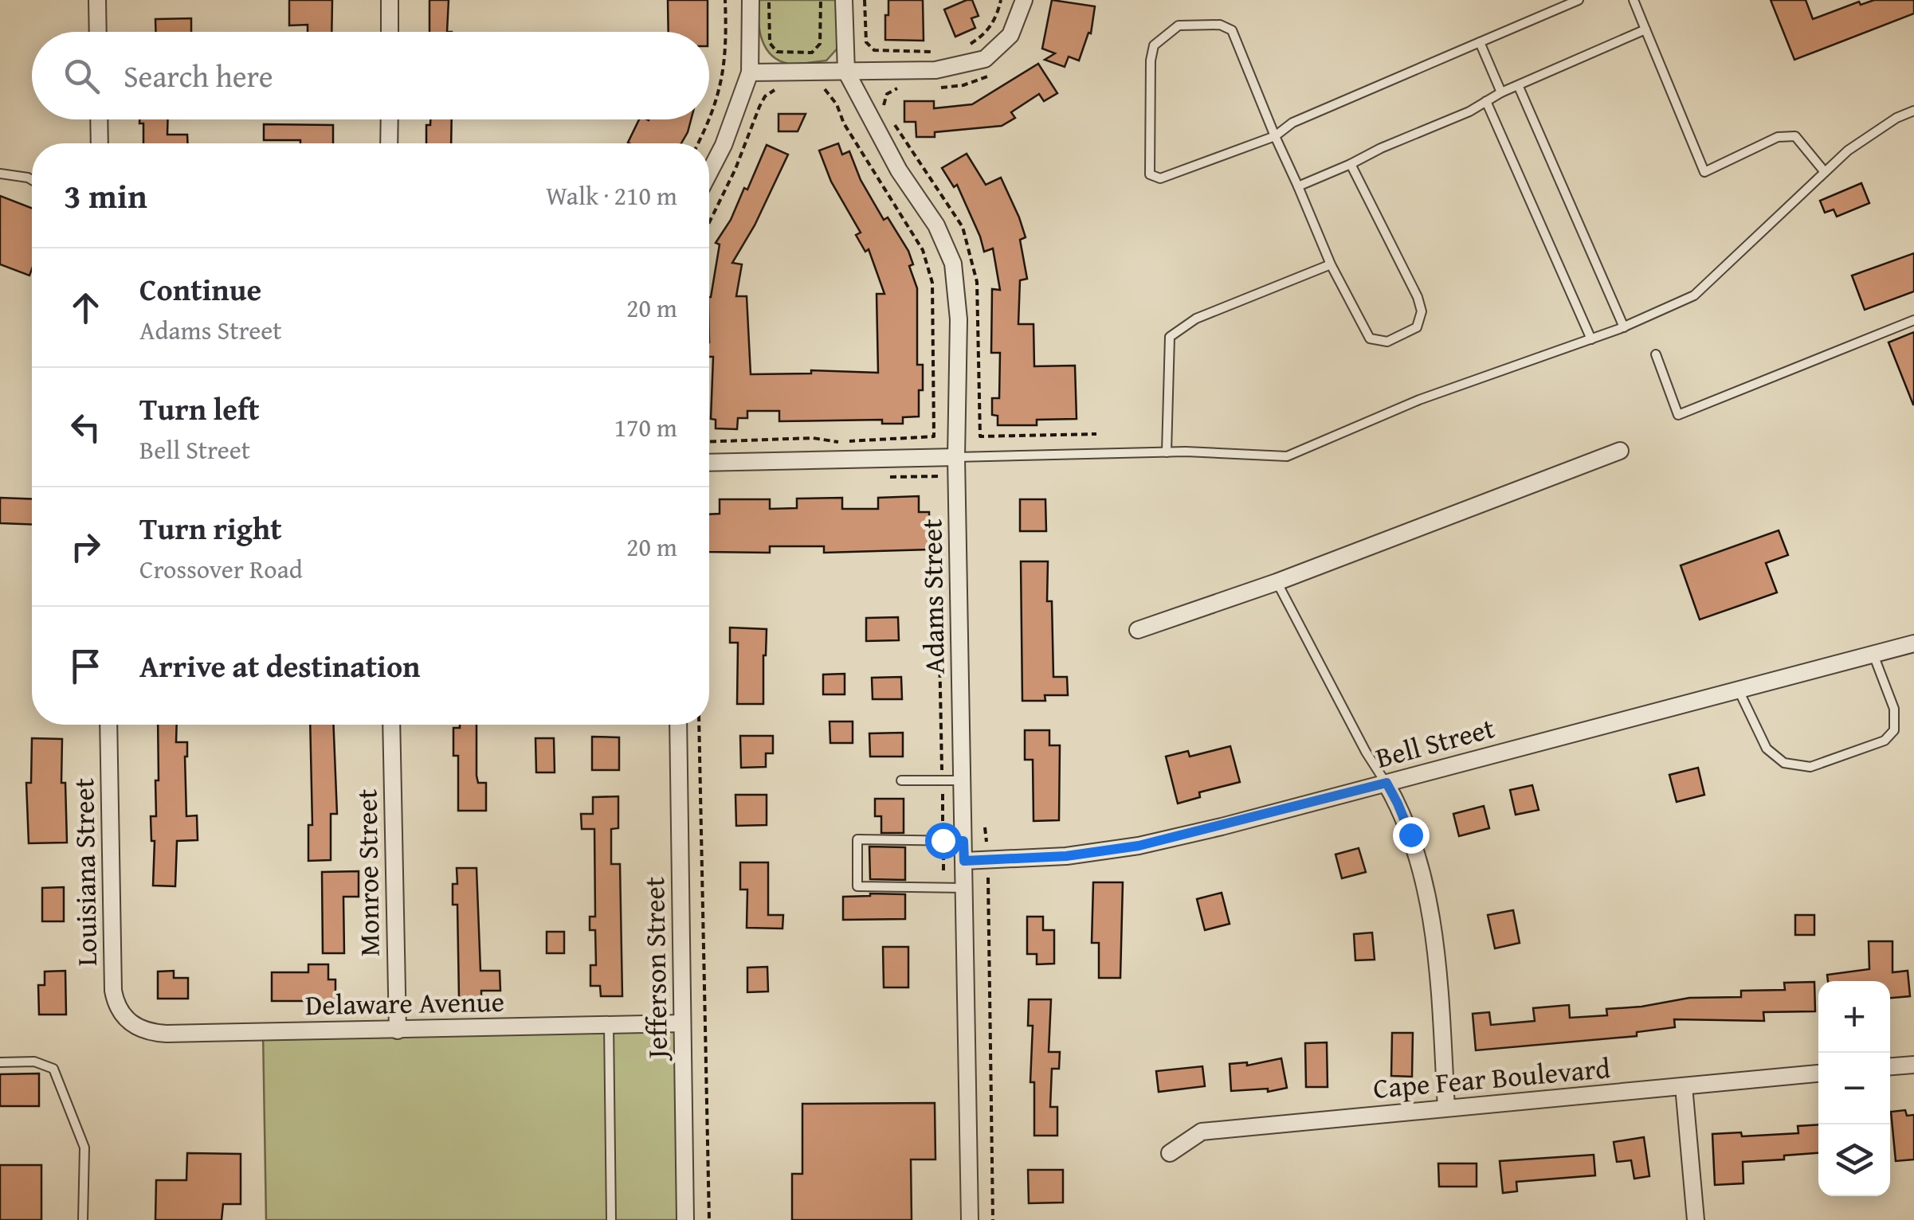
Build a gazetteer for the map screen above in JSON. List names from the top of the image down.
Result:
{
  "streets": {
    "street": [
      "Adams Street",
      "Bell Street",
      "Louisiana Street",
      "Monroe Street",
      "Jefferson Street",
      "Delaware Avenue",
      "Cape Fear Boulevard"
    ]
  },
  "crossings": [
    ["Adams Street", "Bell Street"],
    ["Louisiana Street", "Delaware Avenue"],
    ["Monroe Street", "Delaware Avenue"],
    ["Jefferson Street", "Delaware Avenue"]
  ],
  "page": {
    "search": "Search here",
    "heading": ["3 min", "Walk · 210 m"],
    "list": [
      ["Continue", "Adams Street", "20 m"],
      ["Turn left", "Bell Street", "170 m"],
      ["Turn right", "Crossover Road", "20 m"],
      "Arrive at destination"
    ],
    "map_buttons": ["+", "−"]
  }
}
